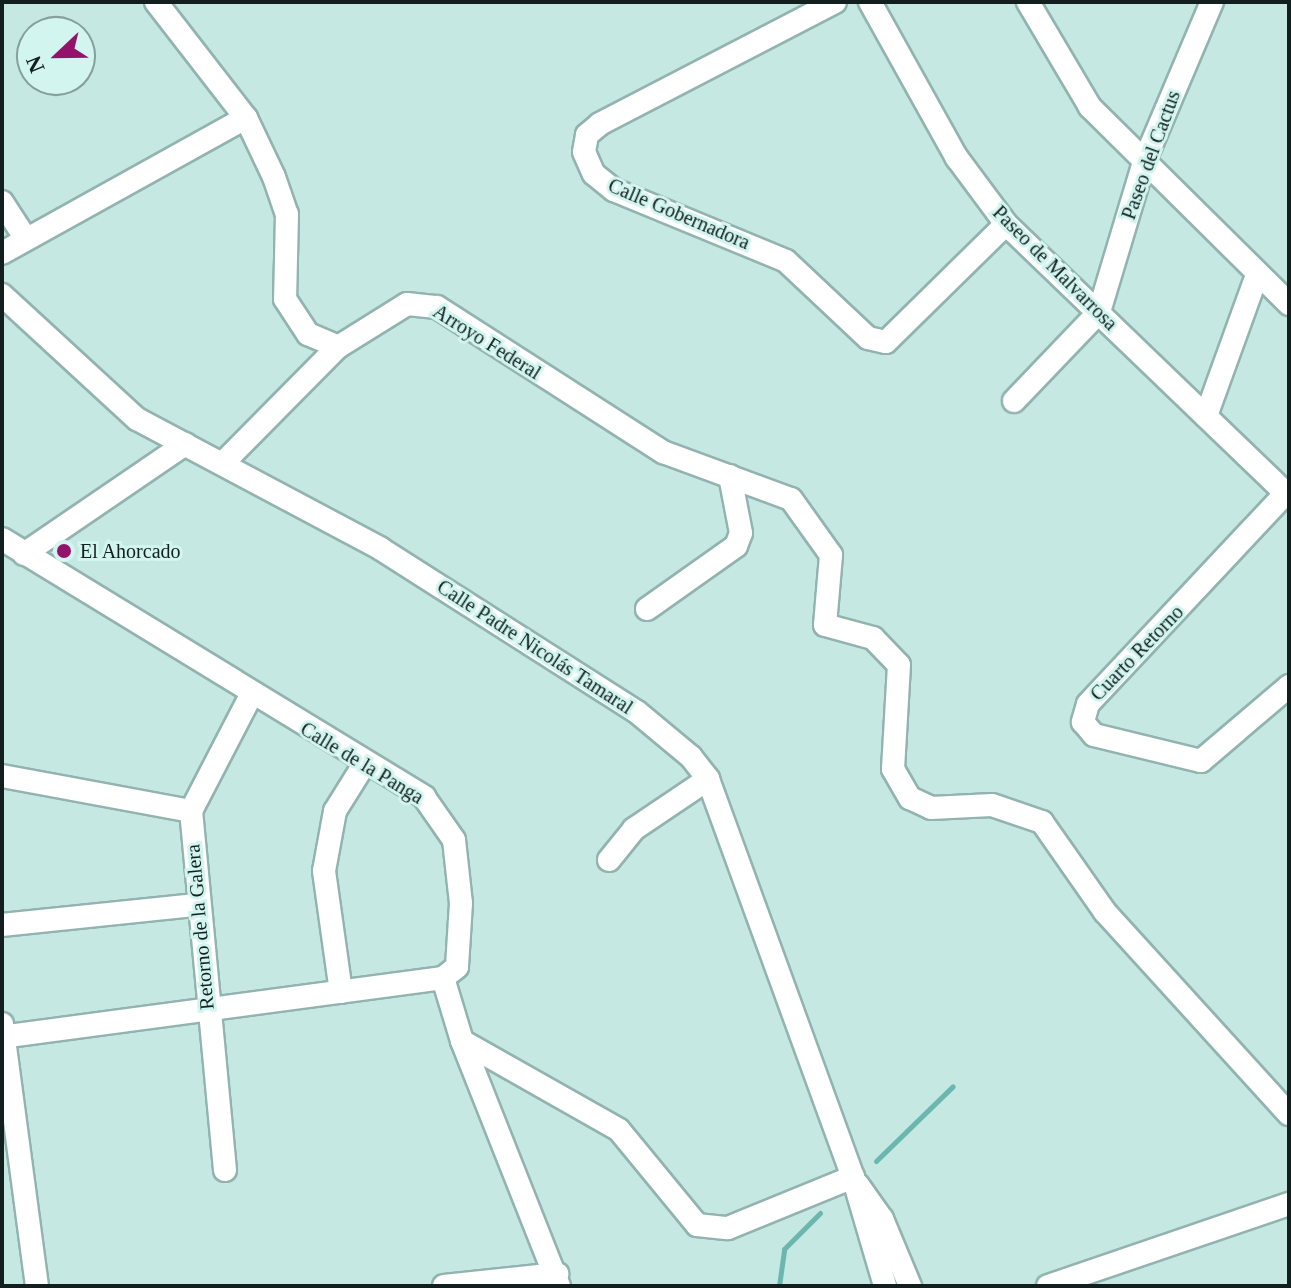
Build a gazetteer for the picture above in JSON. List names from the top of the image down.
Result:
{
  "streets": {
    "street": [
      "Paseo del Cactus",
      "Calle Gobernadora",
      "Paseo de Malvarrosa",
      "Arroyo Federal",
      "Calle Padre Nicolás Tamaral",
      "Cuarto Retorno",
      "Calle de la Panga",
      "Retorno de la Galera"
    ]
  },
  "crossings": [
    ["Paseo del Cactus", "Paseo de Malvarrosa"],
    ["Calle Gobernadora", "Paseo de Malvarrosa"],
    ["Paseo de Malvarrosa", "Cuarto Retorno"],
    ["Arroyo Federal", "Calle Padre Nicolás Tamaral"],
    ["Calle de la Panga", "Retorno de la Galera"]
  ],
  "places": ["El Ahorcado"],
  "north": "left"
}
